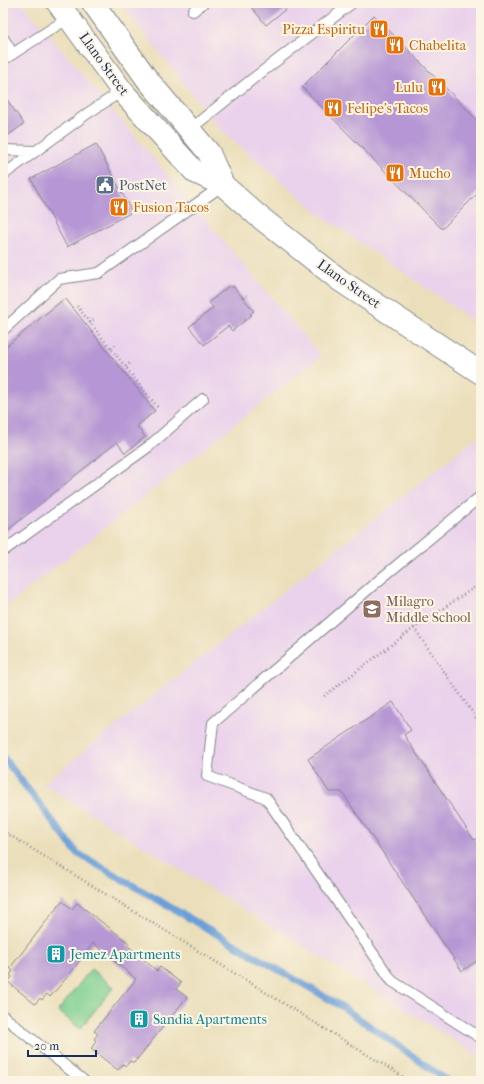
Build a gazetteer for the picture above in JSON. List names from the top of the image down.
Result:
{
  "streets": {
    "street": ["Llano Street"]
  },
  "places": {
    "restaurant": [
      "Pizza Espiritu",
      "Chabelita",
      "Lulu",
      "Felipe's Tacos",
      "Mucho",
      "Fusion Tacos"
    ],
    "public building": ["PostNet"],
    "school or university": ["Milagro Middle School"],
    "building": ["Jemez Apartments", "Sandia Apartments"]
  },
  "scale_bar": "20 m"
}
